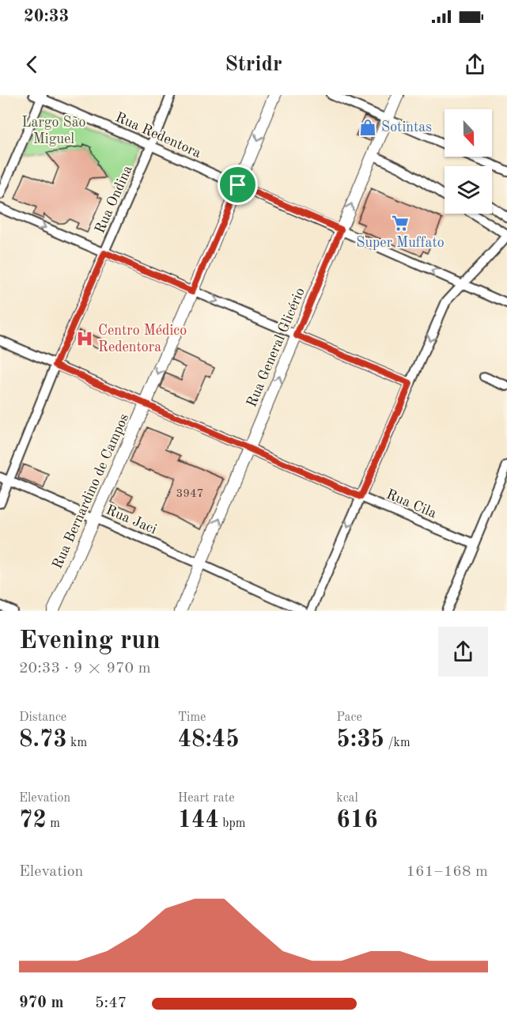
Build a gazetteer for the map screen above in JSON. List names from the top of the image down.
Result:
{
  "streets": {
    "street": [
      "Rua Redentora",
      "Rua Ondina",
      "Rua General Glicério",
      "Rua Bernardino de Campos",
      "Rua Cila",
      "Rua Jaci"
    ]
  },
  "crossings": [
    ["Rua Redentora", "Rua Ondina"],
    ["Rua Redentora", "Rua General Glicério"],
    ["Rua Redentora", "Rua Bernardino de Campos"],
    ["Rua Ondina", "Rua Cila"],
    ["Rua Ondina", "Rua Jaci"],
    ["Rua General Glicério", "Rua Cila"],
    ["Rua General Glicério", "Rua Jaci"],
    ["Rua Bernardino de Campos", "Rua Cila"],
    ["Rua Bernardino de Campos", "Rua Jaci"]
  ],
  "one_way": ["Rua General Glicério", "Rua Bernardino de Campos"],
  "parks": ["Largo São Miguel"],
  "places": {
    "shop": ["Sotintas"],
    "supermarket": ["Super Muffato"],
    "hospital": ["Centro Médico Redentora"]
  },
  "house_numbers": ["3947"],
  "north": "bottom",
  "page": {
    "status": "20:33",
    "header": "Stridr",
    "heading": ["Evening run", "20:33 · 9 × 970 m"],
    "stats": [
      ["Distance", "8.73 km"],
      ["Time", "48:45"],
      ["Pace", "5:35 /km"],
      ["Elevation", "72 m"],
      ["Heart rate", "144 bpm"],
      ["kcal", "616"]
    ],
    "chart": ["Elevation", "161–168 m"],
    "list": [
      {
        "name": "970 m",
        "note": "5:47"
      }
    ]
  }
}
